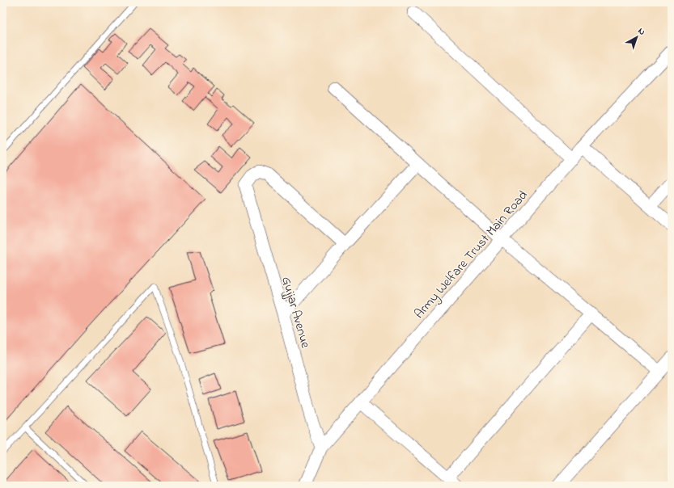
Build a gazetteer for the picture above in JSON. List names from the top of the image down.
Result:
{
  "streets": {
    "street": ["Army Welfare Trust Main Road", "Gujjar Avenue"]
  },
  "crossings": [
    ["Army Welfare Trust Main Road", "Gujjar Avenue"]
  ],
  "north": "top right"
}
